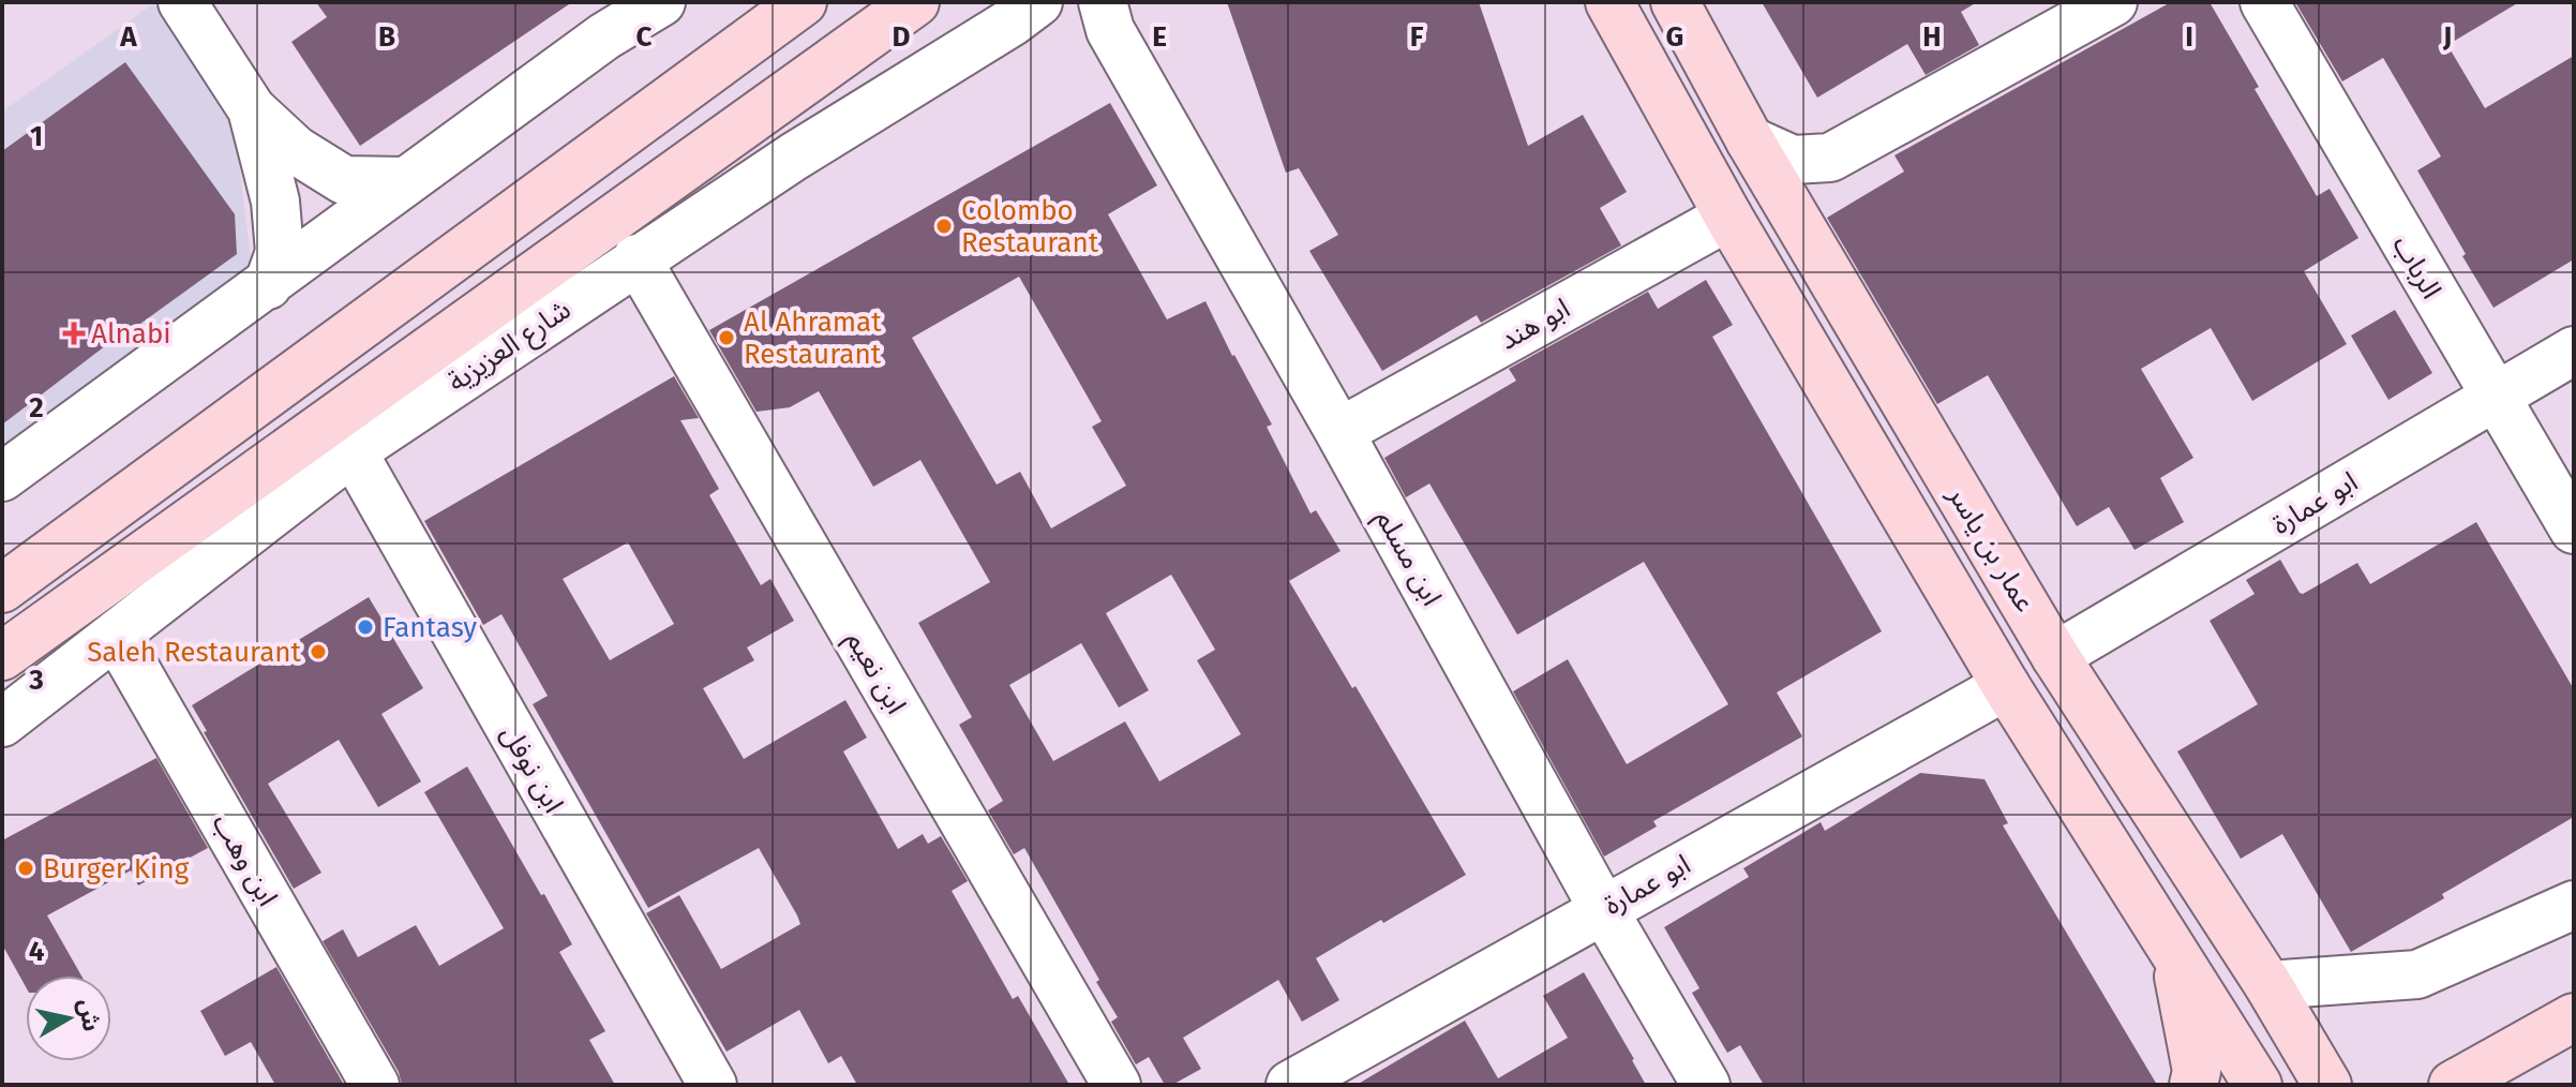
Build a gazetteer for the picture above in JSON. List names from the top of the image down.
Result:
{
  "streets": {
    "street": [
      "الرباب",
      "ابو هند",
      "شارع العزيزية",
      "ابو عمارة",
      "عمار بن ياسر",
      "ابن مسلم",
      "ابن نعيم",
      "ابن نوفل",
      "ابن وهب"
    ]
  },
  "crossings": [
    ["الرباب", "ابو عمارة"],
    ["ابو هند", "عمار بن ياسر"],
    ["ابو هند", "ابن مسلم"],
    ["شارع العزيزية", "ابن مسلم"],
    ["شارع العزيزية", "ابن نعيم"],
    ["شارع العزيزية", "ابن نوفل"],
    ["شارع العزيزية", "ابن وهب"],
    ["ابو عمارة", "عمار بن ياسر"],
    ["ابو عمارة", "ابن مسلم"]
  ],
  "places": {
    "other": [
      "Colombo Restaurant",
      "Al Ahramat Restaurant",
      "Fantasy",
      "Saleh Restaurant",
      "Burger King"
    ],
    "health": ["Alnabi"]
  },
  "north": "right",
  "grid": {
    "columns": [
      "A",
      "B",
      "C",
      "D",
      "E",
      "F",
      "G",
      "H",
      "I",
      "J"
    ],
    "rows": [
      "1",
      "2",
      "3",
      "4"
    ]
  }
}
